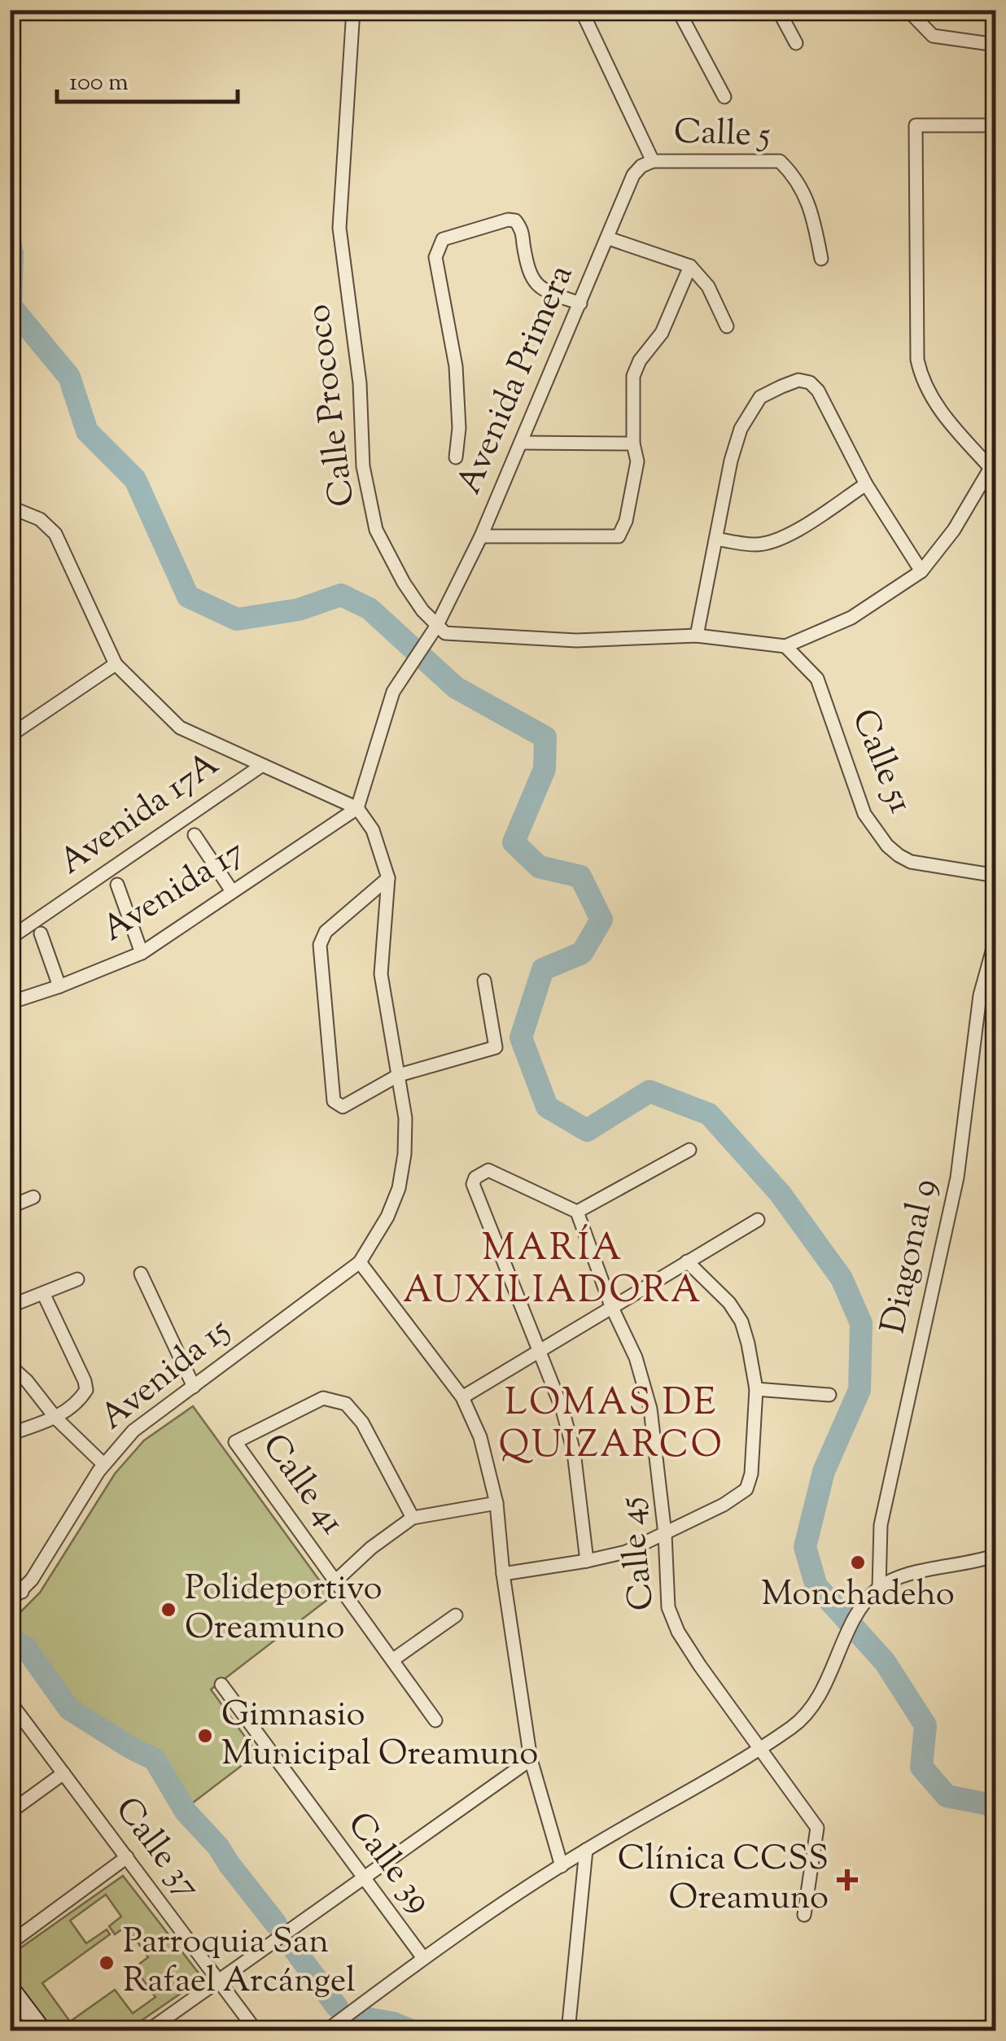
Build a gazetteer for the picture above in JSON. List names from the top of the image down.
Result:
{
  "streets": {
    "street": [
      "Calle 5",
      "Avenida Primera",
      "Calle Prococo",
      "Calle 51",
      "Avenida 17A",
      "Avenida 17",
      "Diagonal 9",
      "Avenida 15",
      "Calle 41",
      "Calle 45",
      "Calle 37",
      "Calle 39"
    ]
  },
  "crossings": [
    ["Calle 5", "Avenida Primera"],
    ["Avenida Primera", "Calle Prococo"]
  ],
  "districts": ["MARÍA AUXILIADORA", "LOMAS DE QUIZARCO"],
  "places": {
    "other": [
      "Monchadeho",
      "Polideportivo Oreamuno",
      "Gimnasio Municipal Oreamuno",
      "Parroquia San Rafael Arcángel"
    ],
    "health": ["Clínica CCSS Oreamuno"]
  },
  "scale_bar": "100 m"
}
